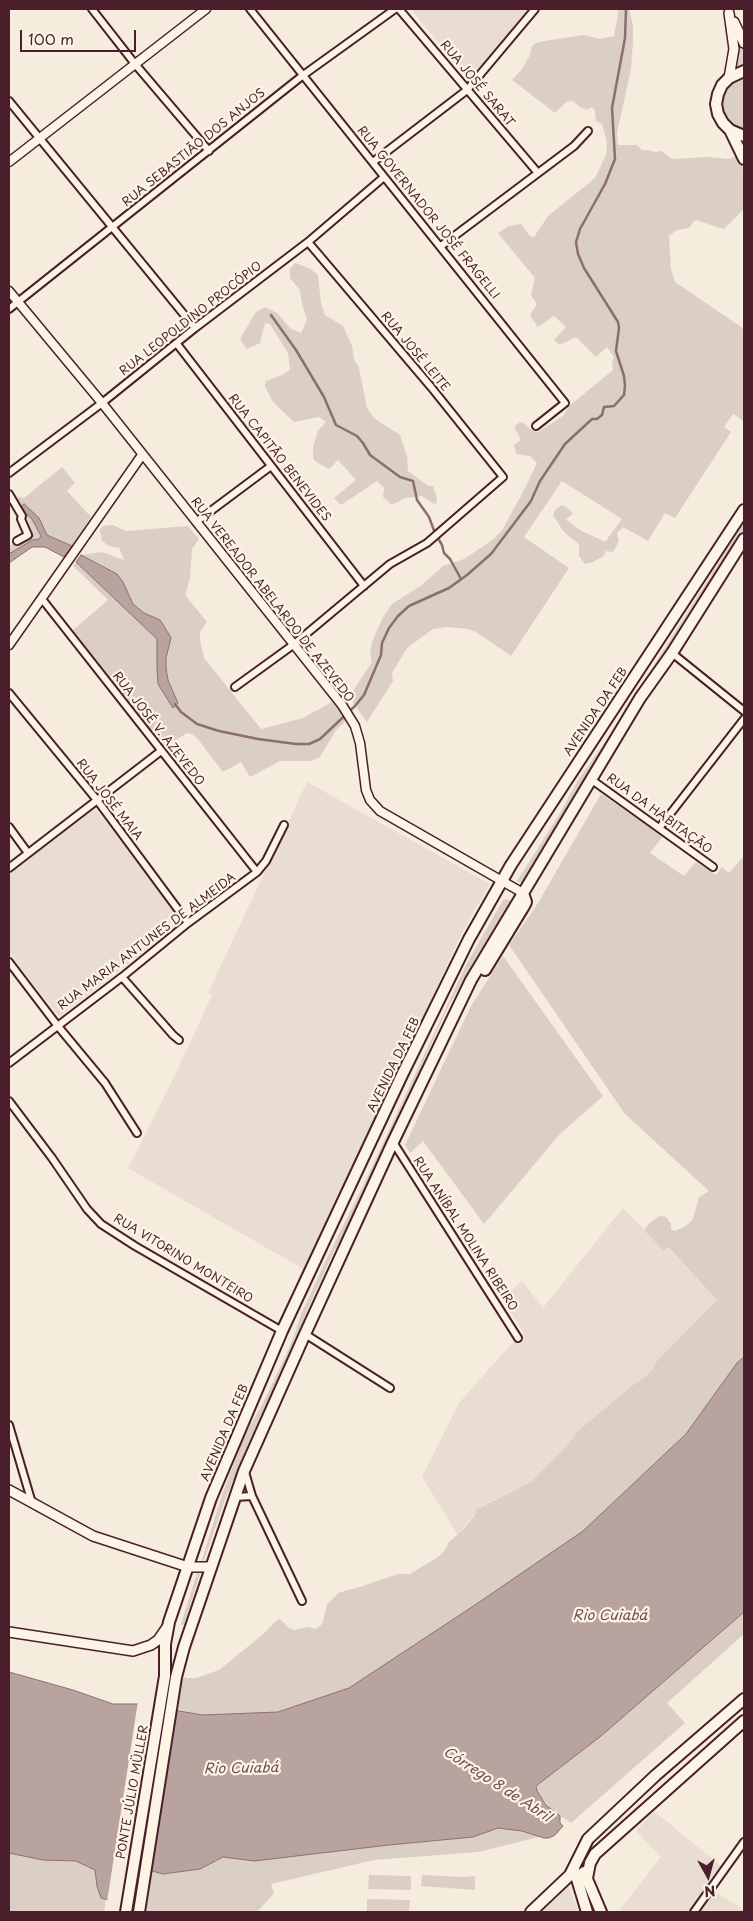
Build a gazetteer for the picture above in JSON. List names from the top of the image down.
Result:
{
  "streets": {
    "main road": ["AVENIDA DA FEB", "PONTE JÚLIO MÜLLER"],
    "street": [
      "RUA JOSÉ SARAT",
      "RUA SEBASTIÃO DOS ANJOS",
      "RUA GOVERNADOR JOSÉ FRAGELLI",
      "RUA LEOPOLDINO PROCÓPIO",
      "RUA JOSÉ LEITE",
      "RUA CAPITÃO BENEVIDES",
      "RUA VEREADOR ABELARDO DE AZEVEDO",
      "RUA JOSÉ V. AZEVEDO",
      "RUA JOSÉ MAIA",
      "RUA DA HABITAÇÃO",
      "RUA MARIA ANTUNES DE ALMEIDA",
      "RUA ANÍBAL MOLINA RIBEIRO",
      "RUA VITORINO MONTEIRO"
    ]
  },
  "crossings": [
    ["RUA SEBASTIÃO DOS ANJOS", "RUA GOVERNADOR JOSÉ FRAGELLI"],
    ["RUA SEBASTIÃO DOS ANJOS", "RUA VEREADOR ABELARDO DE AZEVEDO"],
    ["RUA GOVERNADOR JOSÉ FRAGELLI", "RUA LEOPOLDINO PROCÓPIO"],
    ["RUA LEOPOLDINO PROCÓPIO", "RUA JOSÉ LEITE"],
    ["RUA LEOPOLDINO PROCÓPIO", "RUA CAPITÃO BENEVIDES"],
    ["RUA LEOPOLDINO PROCÓPIO", "RUA VEREADOR ABELARDO DE AZEVEDO"],
    ["RUA JOSÉ LEITE", "RUA CAPITÃO BENEVIDES"],
    ["RUA VEREADOR ABELARDO DE AZEVEDO", "AVENIDA DA FEB"],
    ["AVENIDA DA FEB", "RUA VITORINO MONTEIRO"],
    ["AVENIDA DA FEB", "PONTE JÚLIO MÜLLER"],
    ["RUA JOSÉ V. AZEVEDO", "RUA MARIA ANTUNES DE ALMEIDA"],
    ["RUA JOSÉ MAIA", "RUA MARIA ANTUNES DE ALMEIDA"]
  ],
  "water": ["Rio Cuiabá", "Córrego 8 de Abril"],
  "scale_bar": "100 m",
  "north": "bottom"
}
